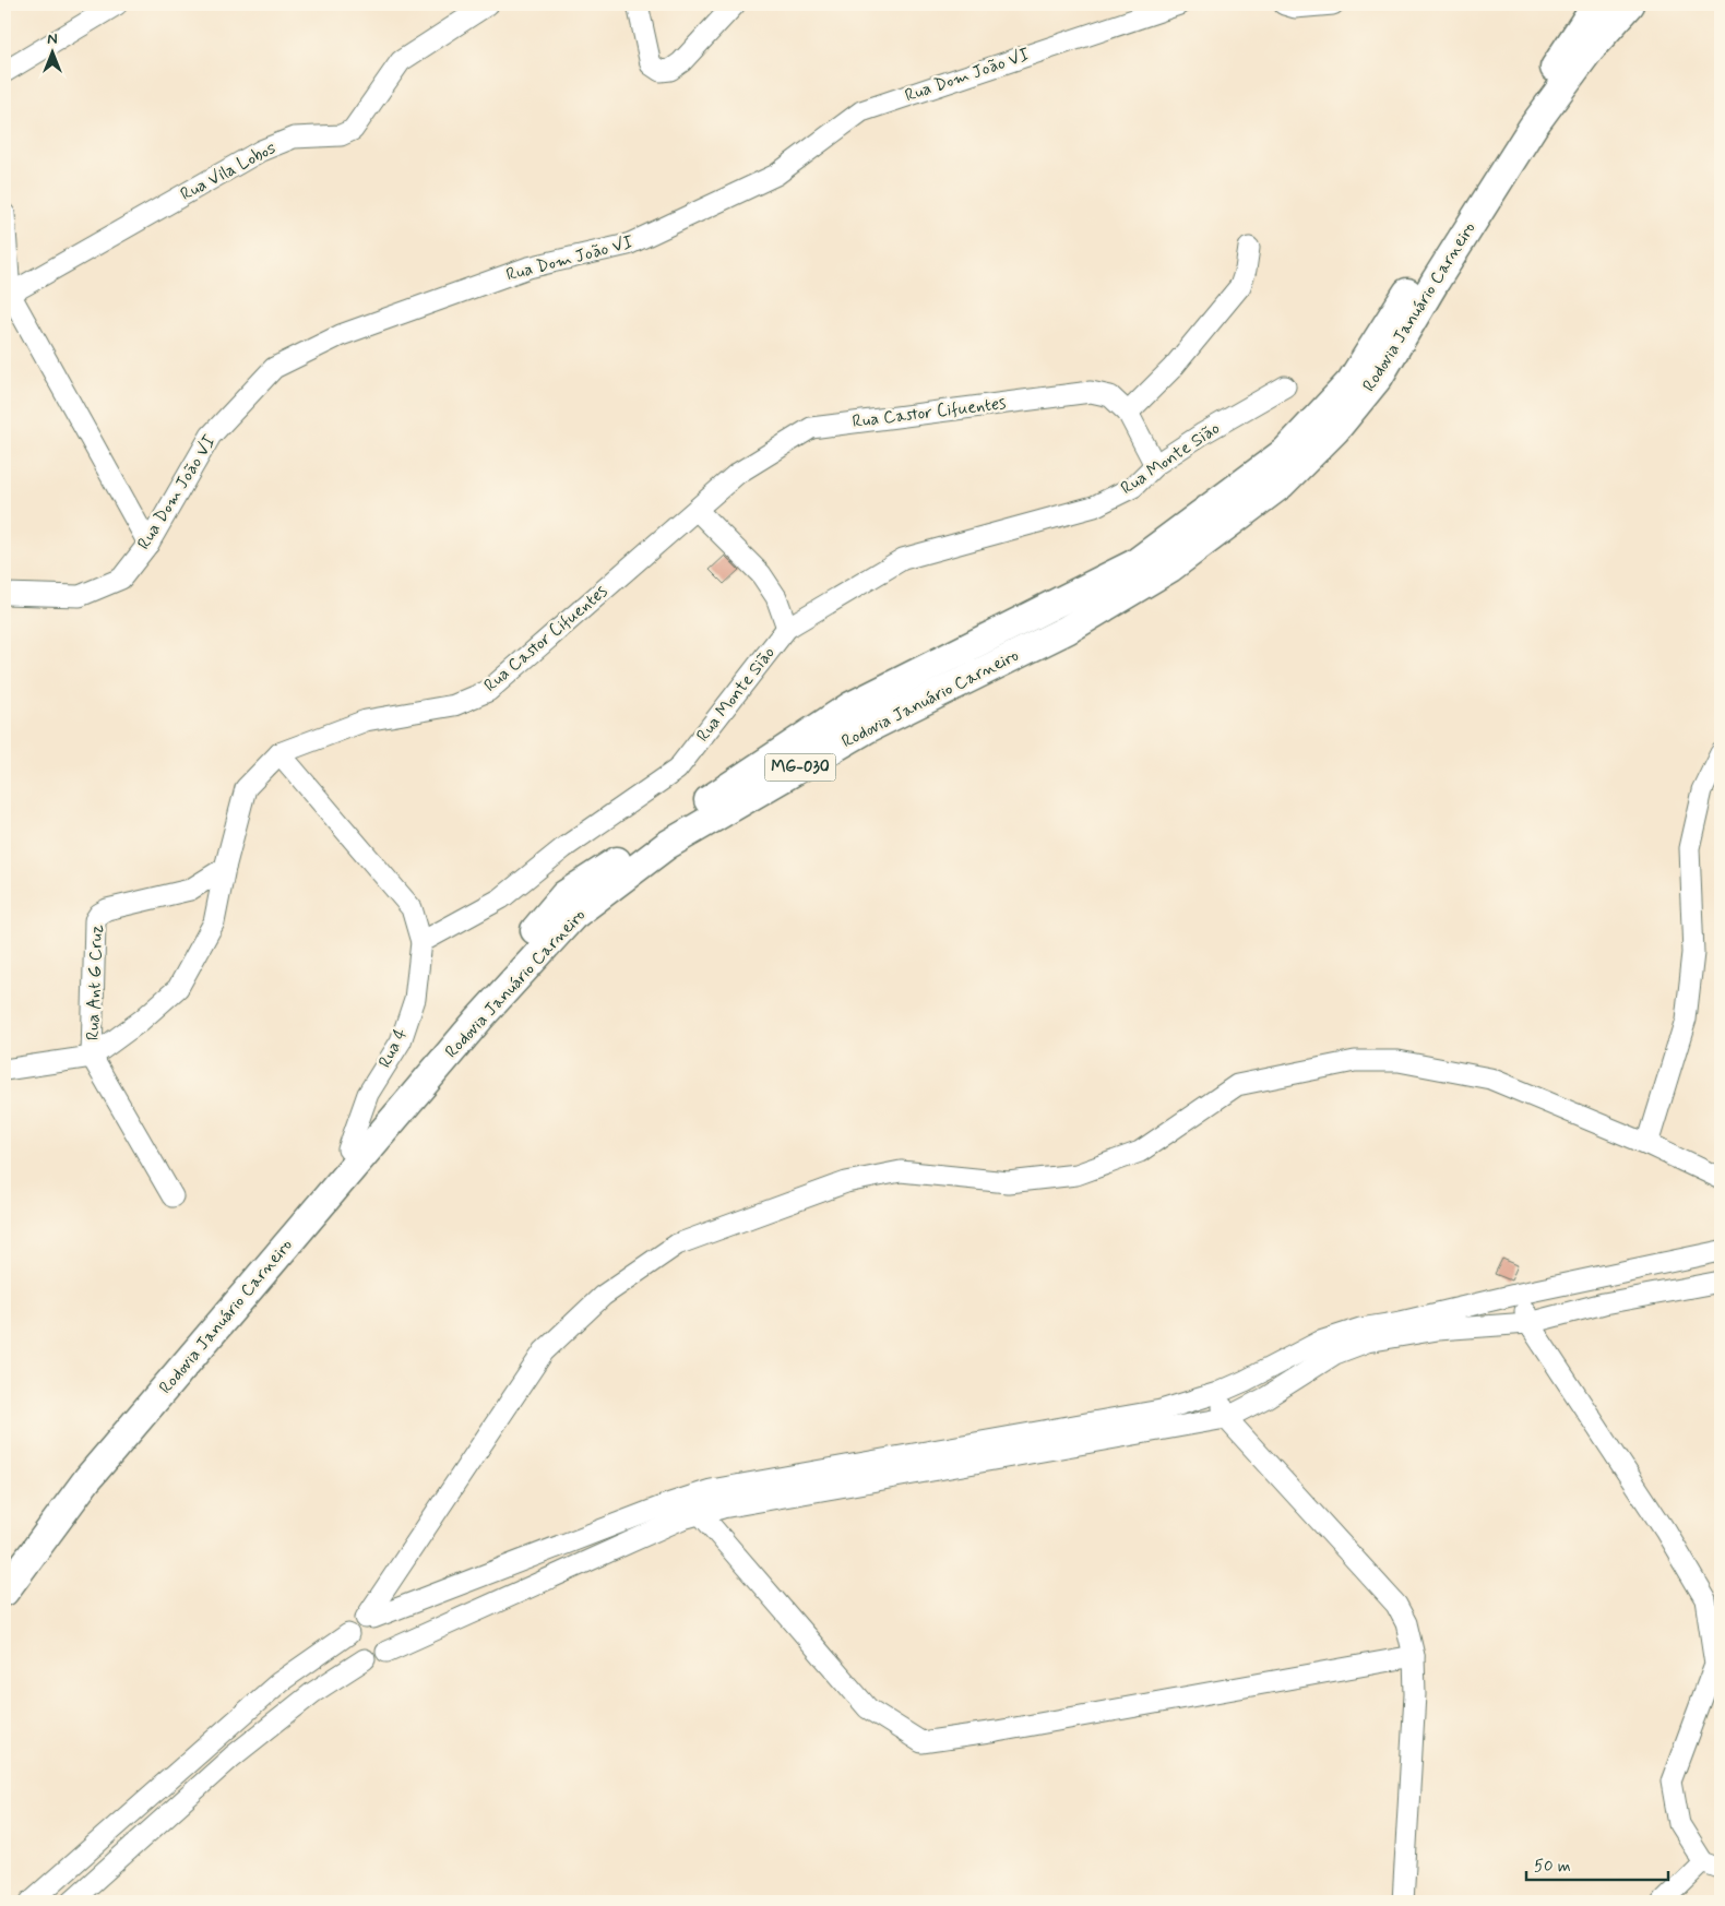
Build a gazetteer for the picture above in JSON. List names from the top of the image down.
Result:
{
  "streets": {
    "highway": ["Rodovia Januário Carneiro", "MG-030"],
    "street": [
      "Rua Dom João VI",
      "Rua Vila Lobos",
      "Rua Castor Cifuentes",
      "Rua Monte Sião",
      "Rua Ant G Cruz",
      "Rua 4"
    ]
  },
  "crossings": [
    ["Rodovia Januário Carneiro", "Rua 4"],
    ["Rua Castor Cifuentes", "Rua Monte Sião"],
    ["Rua Castor Cifuentes", "Rua Ant G Cruz"],
    ["Rua Monte Sião", "Rua 4"]
  ],
  "scale_bar": "50 m",
  "north": "top"
}
